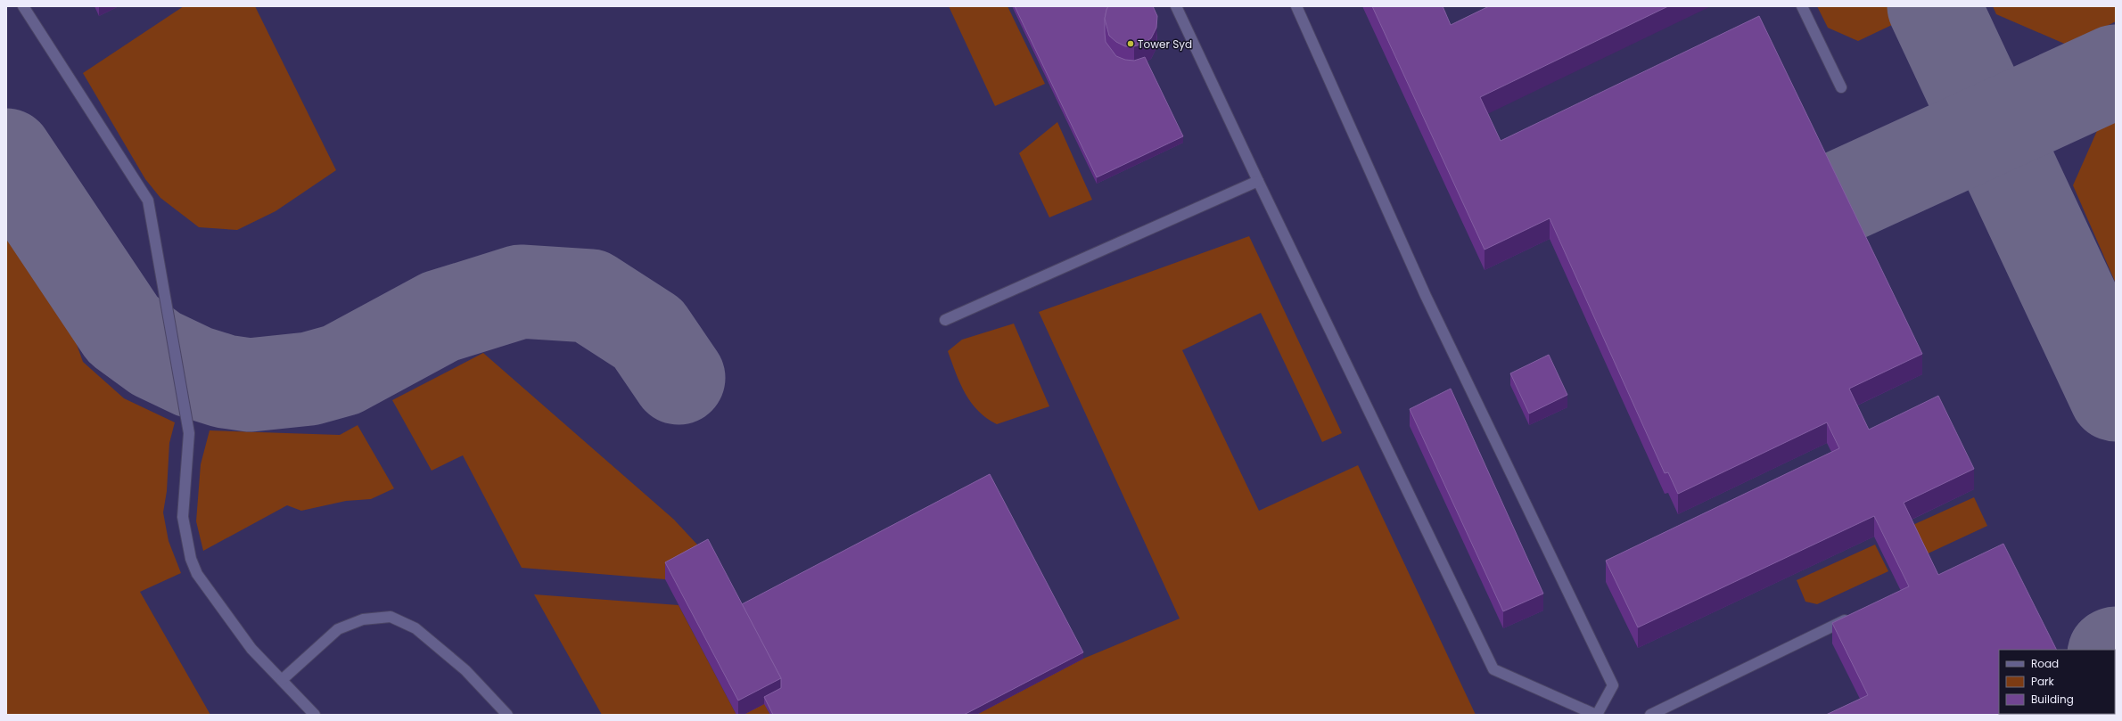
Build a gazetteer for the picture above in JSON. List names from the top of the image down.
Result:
{
  "places": ["Tower Syd"],
  "legend": ["Road", "Park", "Building"]
}
